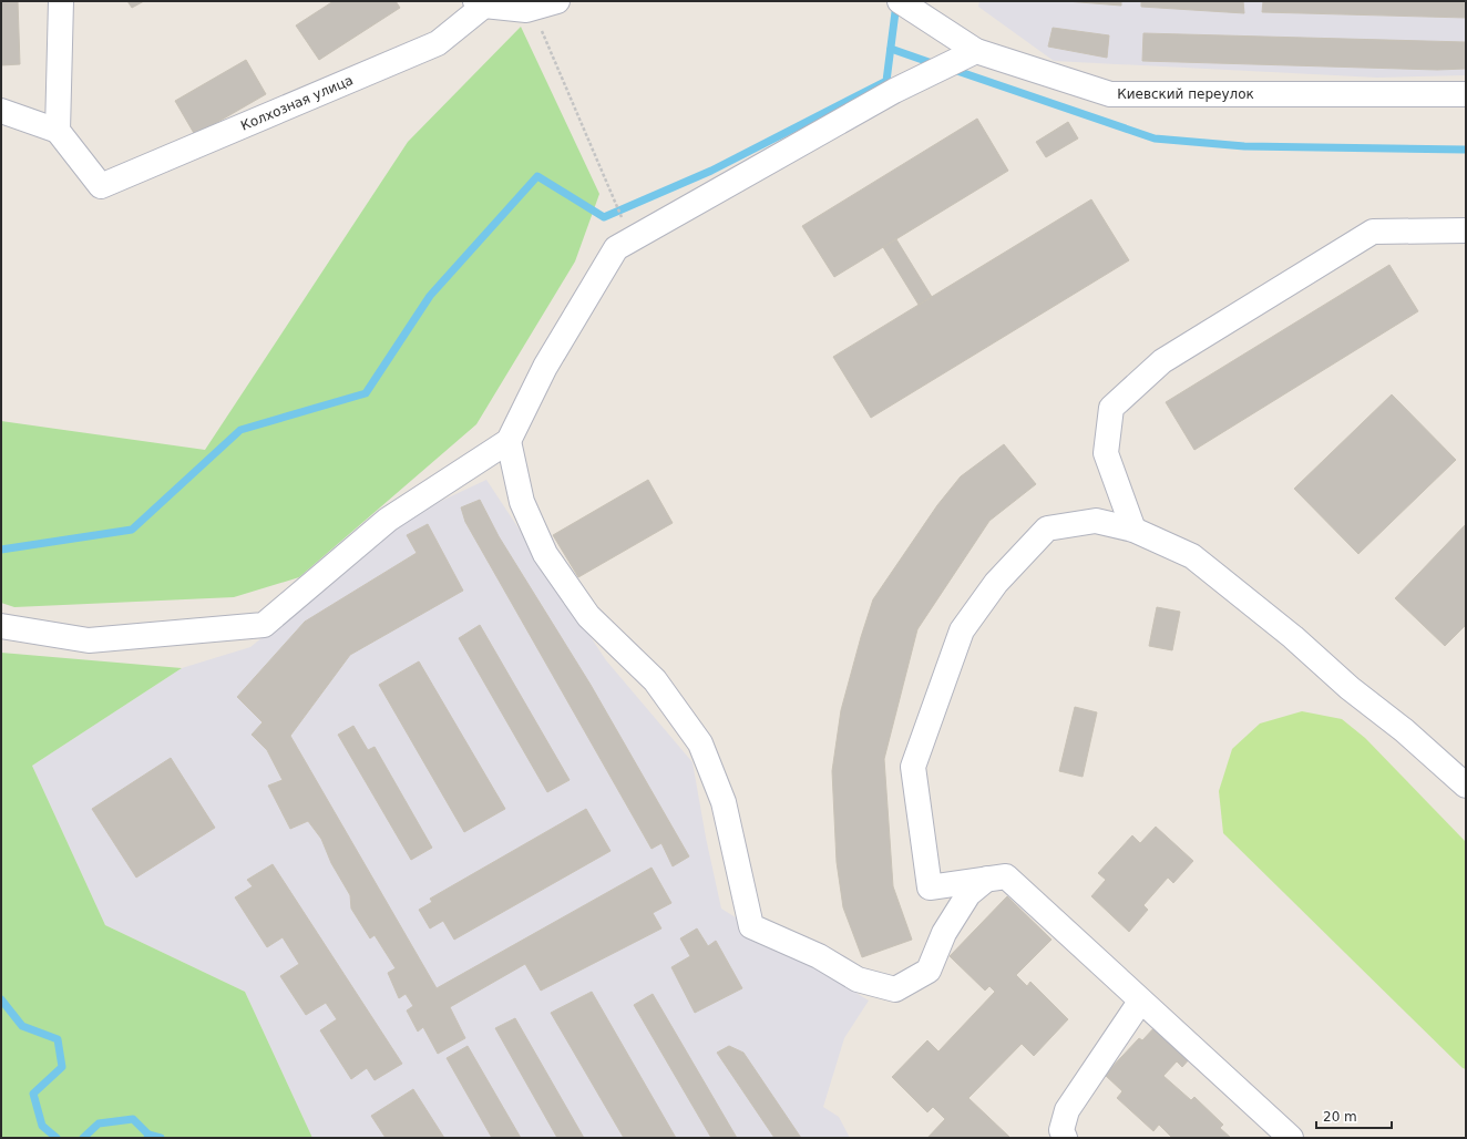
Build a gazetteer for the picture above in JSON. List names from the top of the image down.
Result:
{
  "streets": {
    "street": ["Киевский переулок", "Колхозная улица"]
  },
  "scale_bar": "20 m"
}
